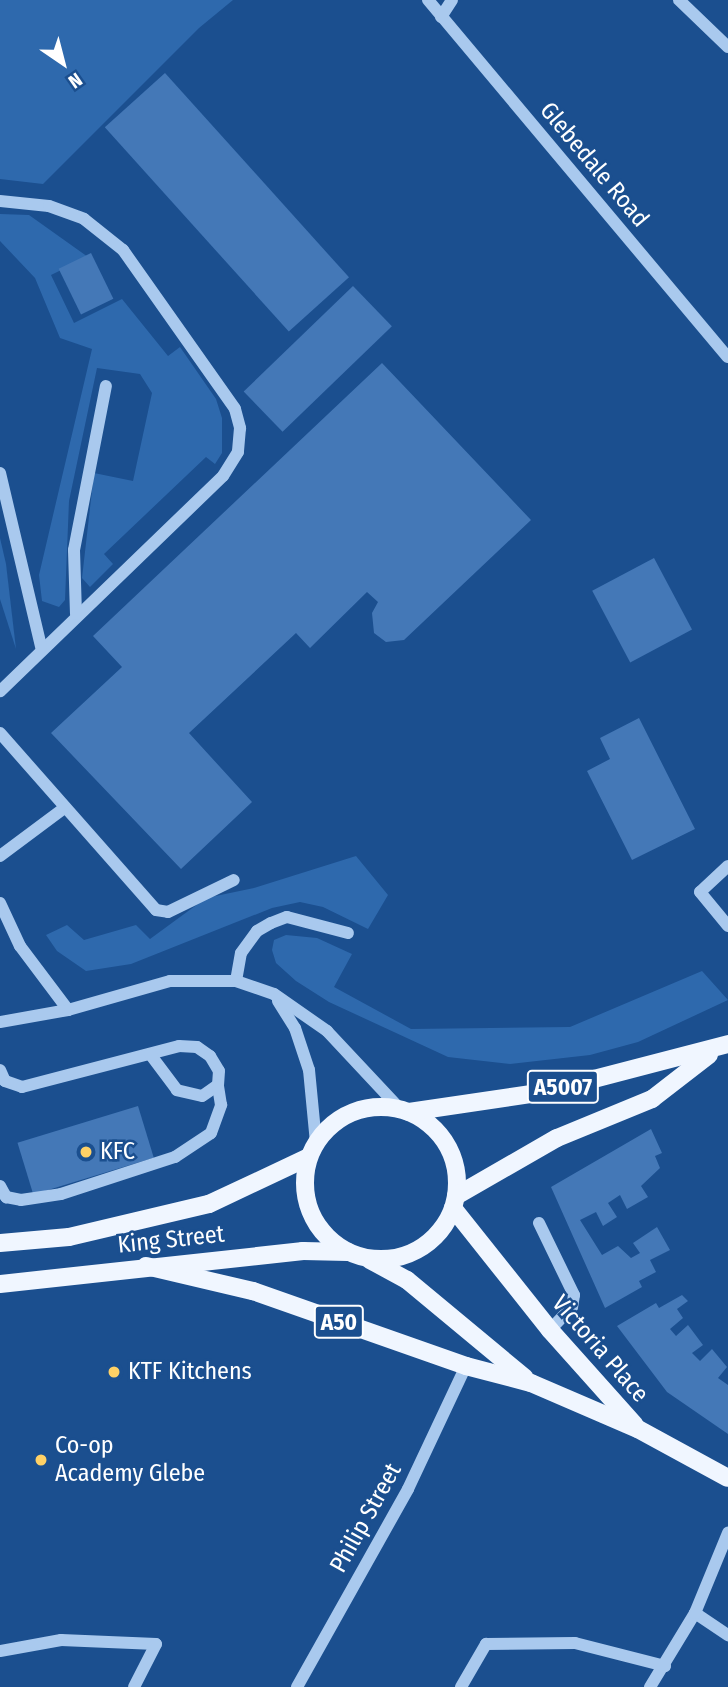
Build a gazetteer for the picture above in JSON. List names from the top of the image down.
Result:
{
  "streets": {
    "main road": [
      "A5007",
      "King Street",
      "A50",
      "Victoria Place"
    ],
    "street": ["Glebedale Road", "Philip Street"]
  },
  "crossings": [
    ["A5007", "King Street"],
    ["A5007", "A50"],
    ["A5007", "Victoria Place"],
    ["King Street", "A50"],
    ["King Street", "Victoria Place"],
    ["A50", "Victoria Place"],
    ["Victoria Place", "Philip Street"]
  ],
  "places": ["KFC", "KTF Kitchens", "Co-op Academy Glebe"],
  "north": "bottom right"
}
